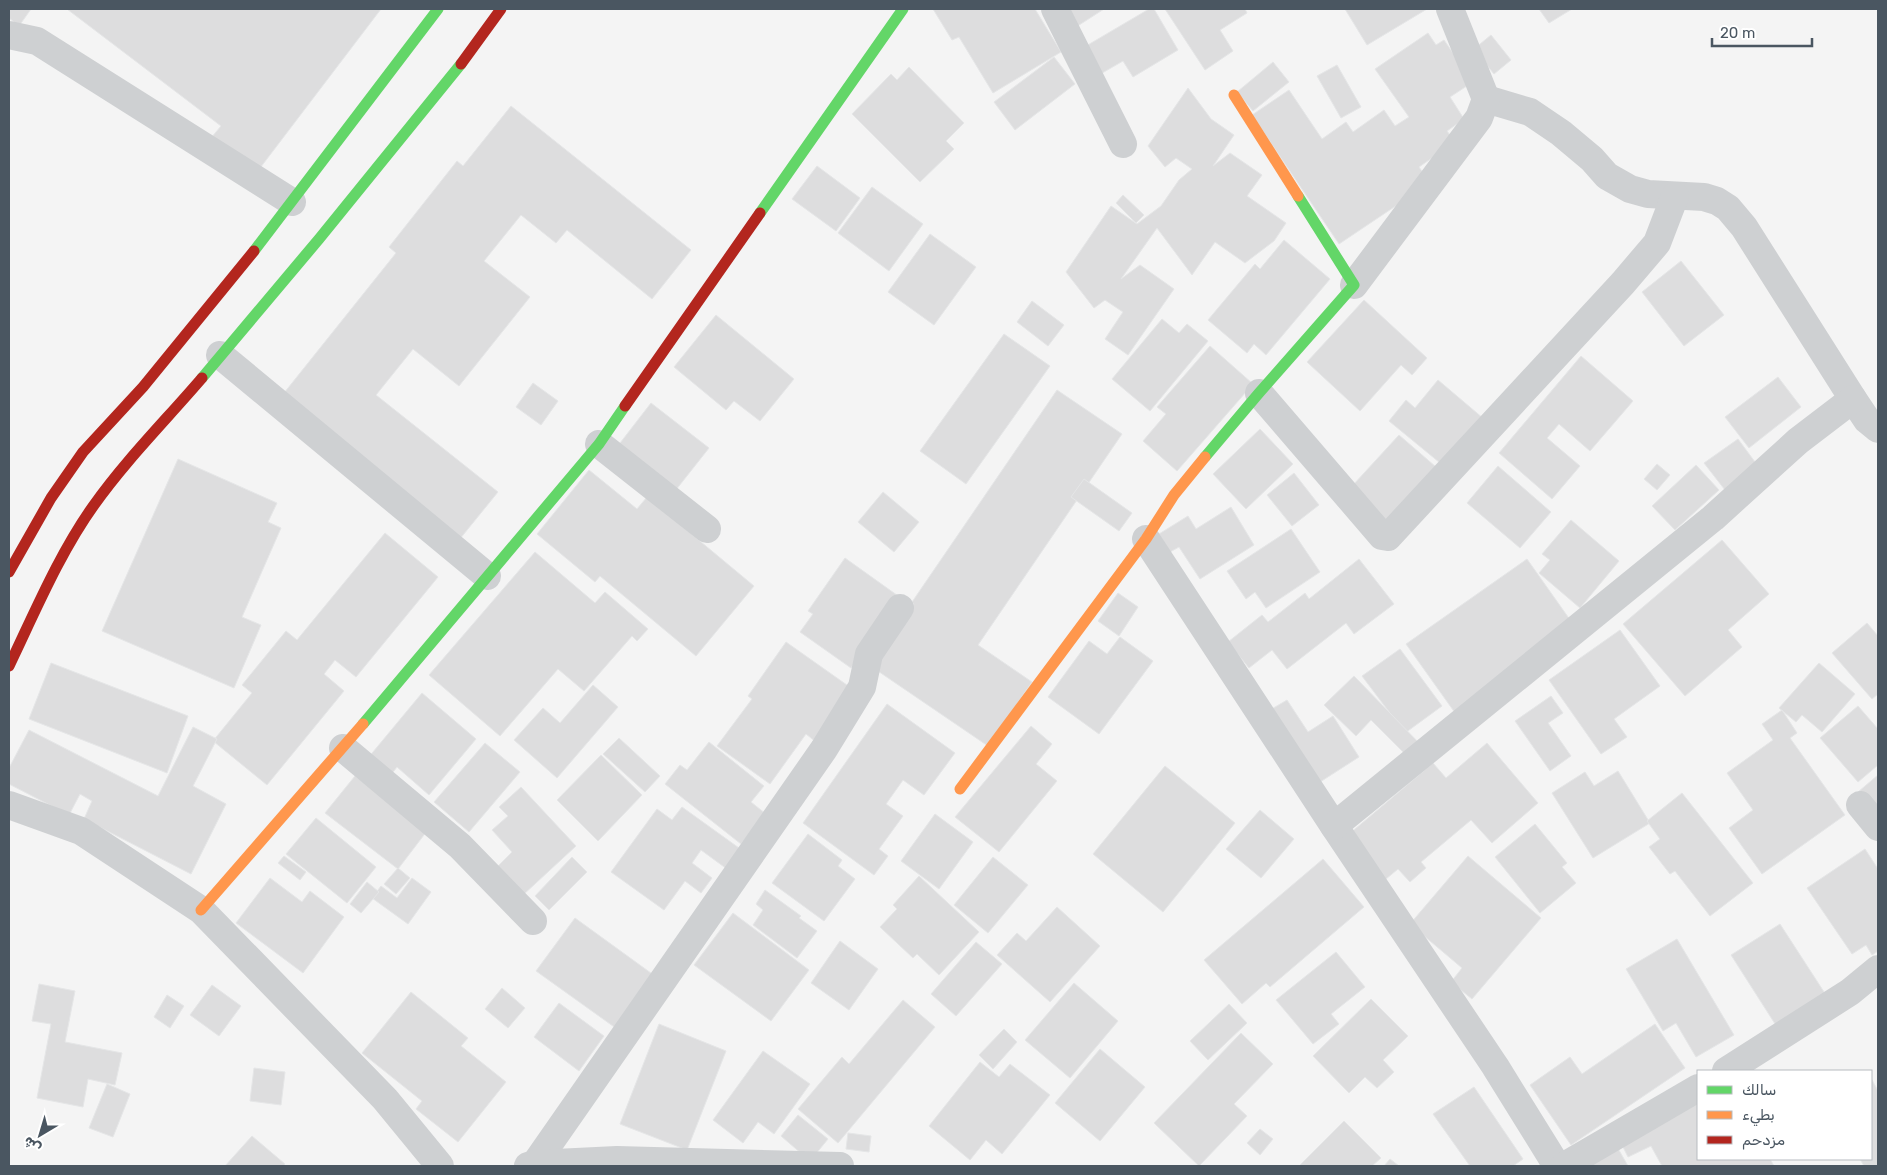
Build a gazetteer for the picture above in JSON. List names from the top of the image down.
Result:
{
  "legend": ["سالك", "بطيء", "مزدحم"],
  "scale_bar": "20 m",
  "north": "bottom left"
}
